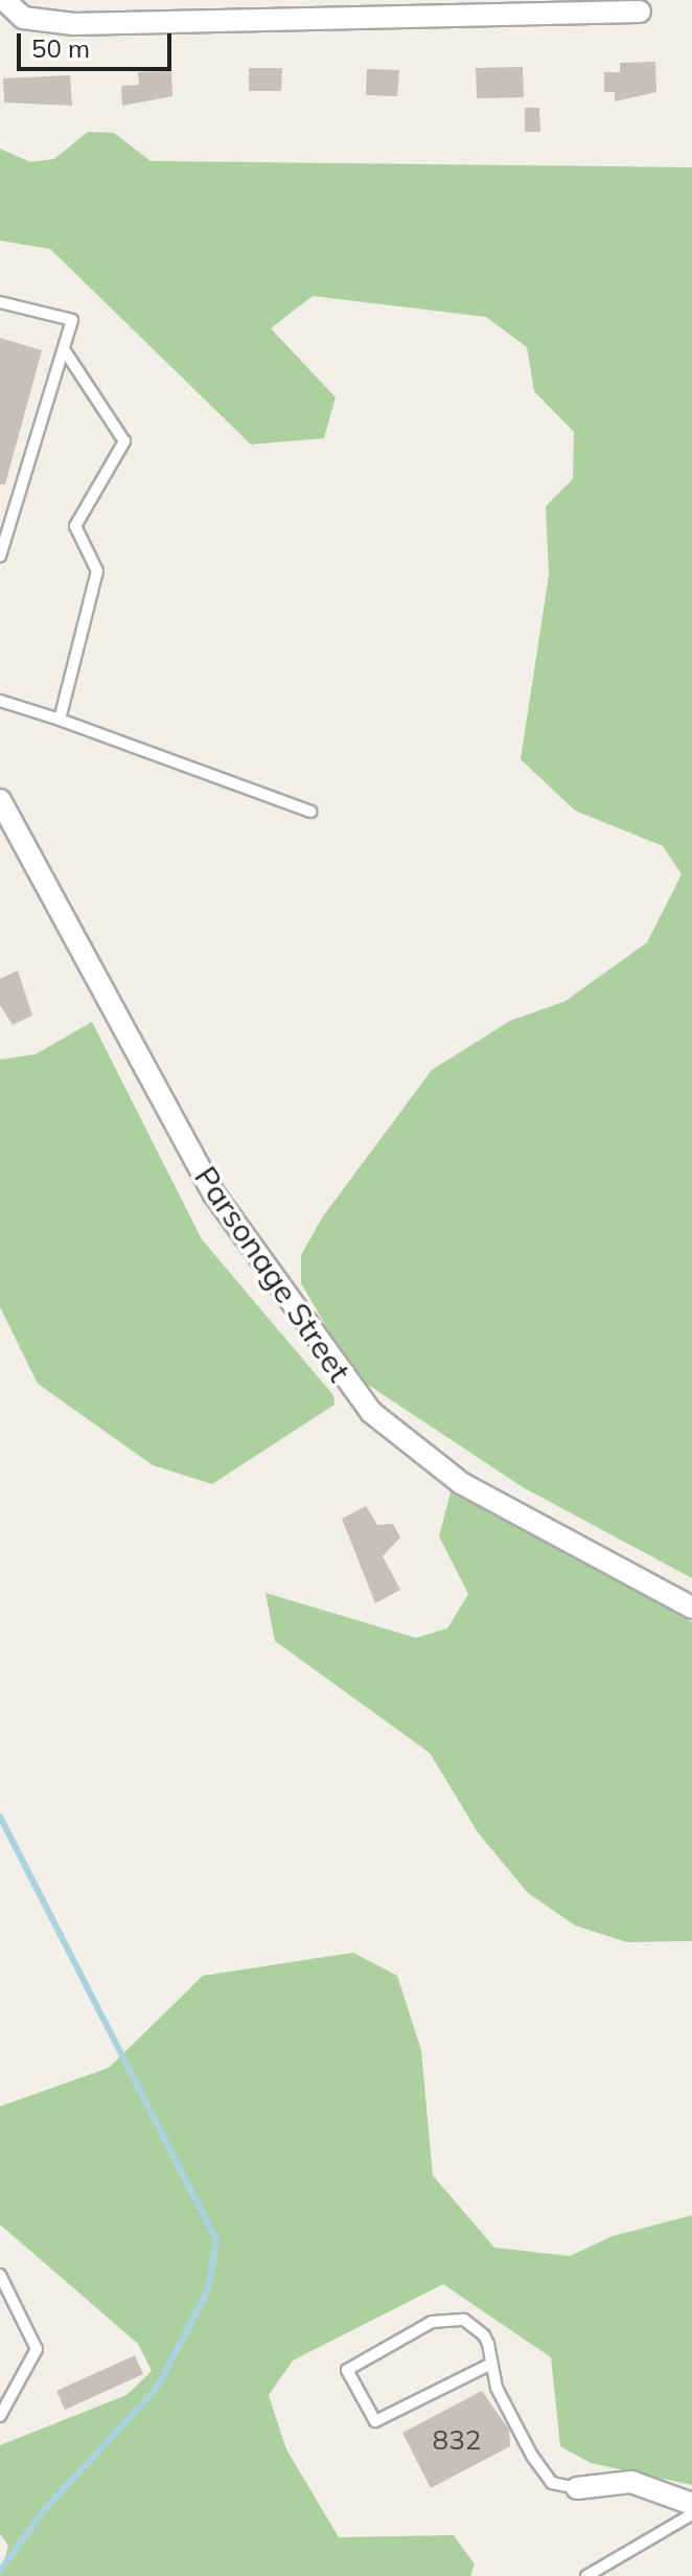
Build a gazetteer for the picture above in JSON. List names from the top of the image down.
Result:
{
  "streets": {
    "street": ["Parsonage Street"]
  },
  "house_numbers": ["832"],
  "scale_bar": "50 m"
}
